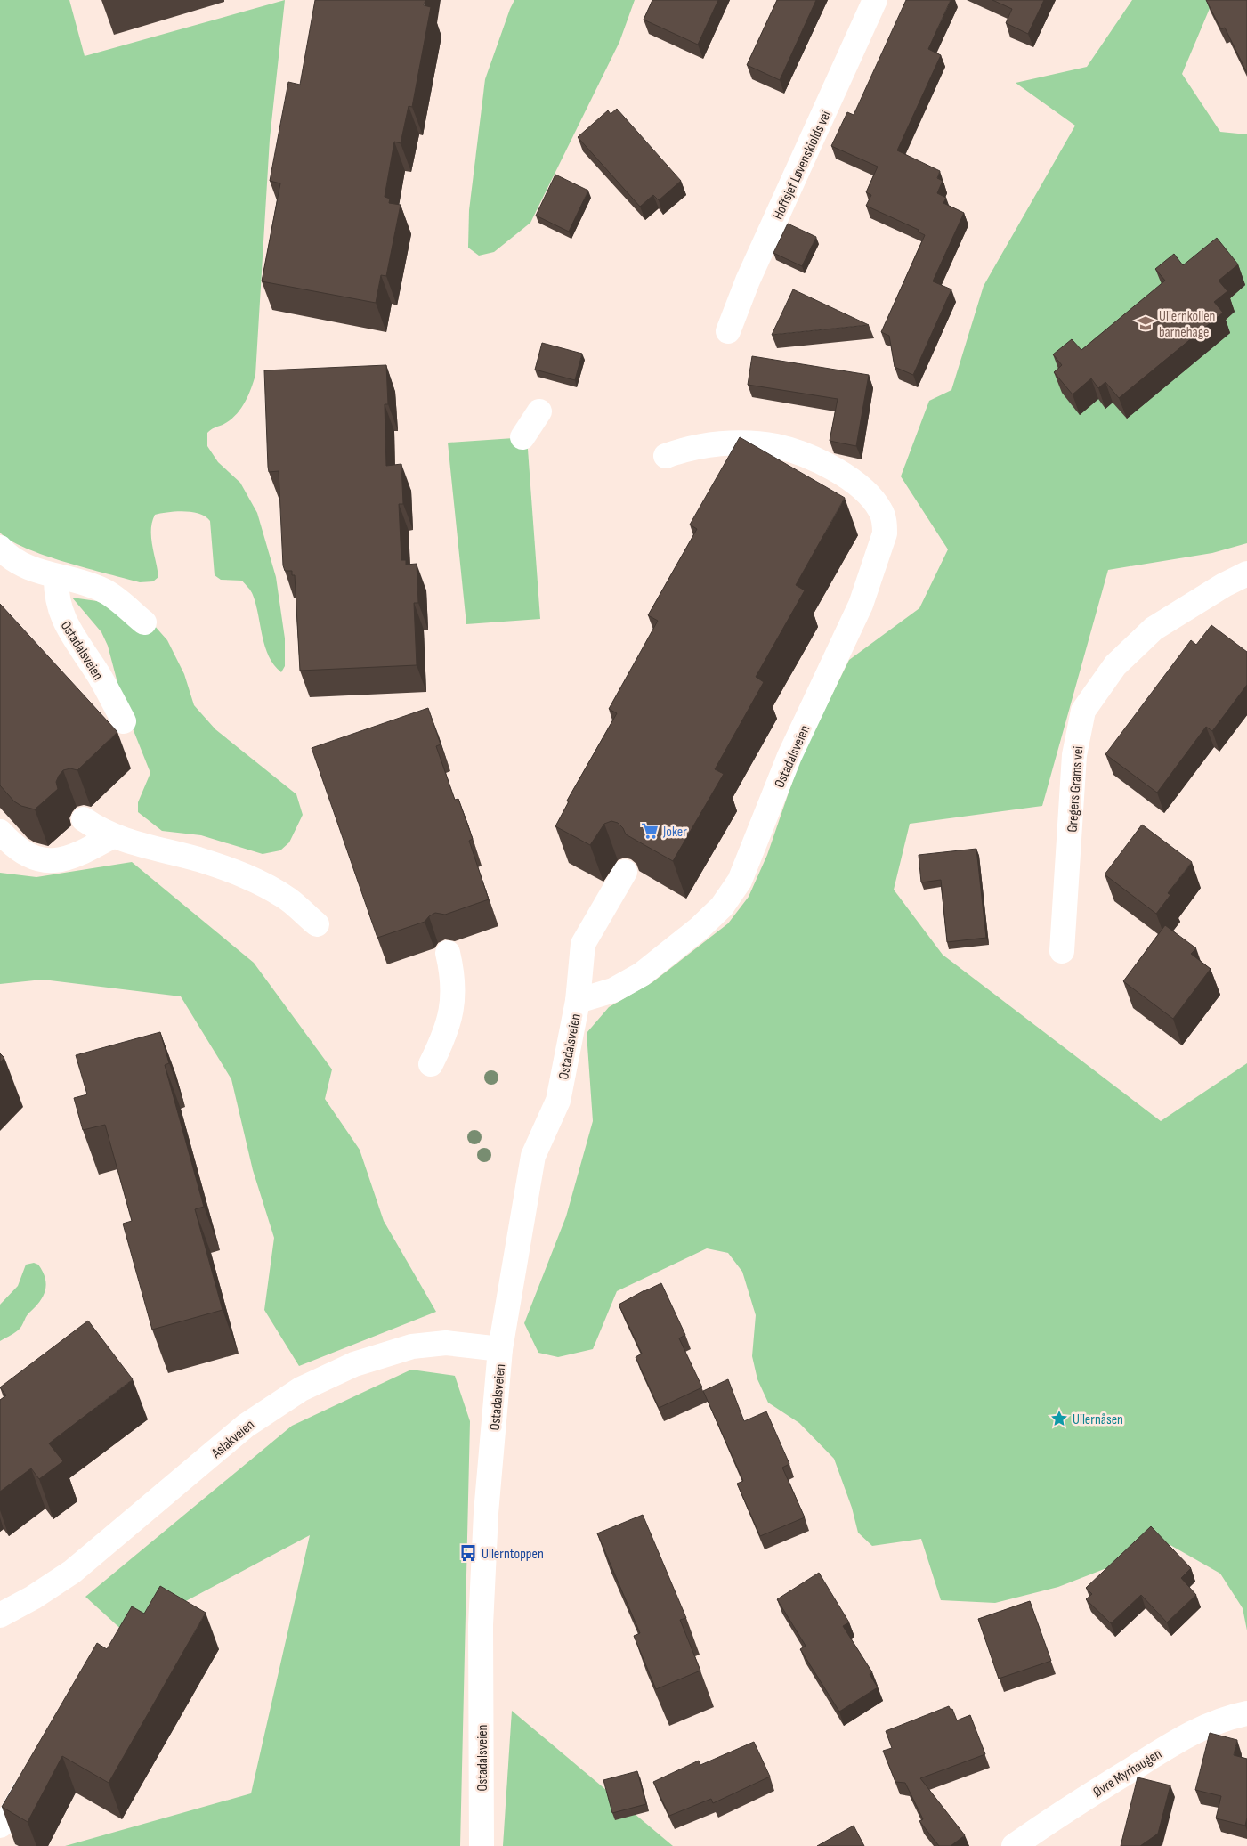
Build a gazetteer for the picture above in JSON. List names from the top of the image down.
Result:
{
  "streets": {
    "street": [
      "Hoffsjef Løvenskiolds vei",
      "Ostadalsveien",
      "Gregers Grams vei",
      "Aslakveien",
      "Øvre Myrhaugen"
    ]
  },
  "crossings": [
    ["Ostadalsveien", "Aslakveien"]
  ],
  "places": {
    "school or university": ["Ullernkollen barnehage"],
    "supermarket": ["Joker"],
    "place": ["Ullernåsen"],
    "bus stop": ["Ullerntoppen"]
  }
}
